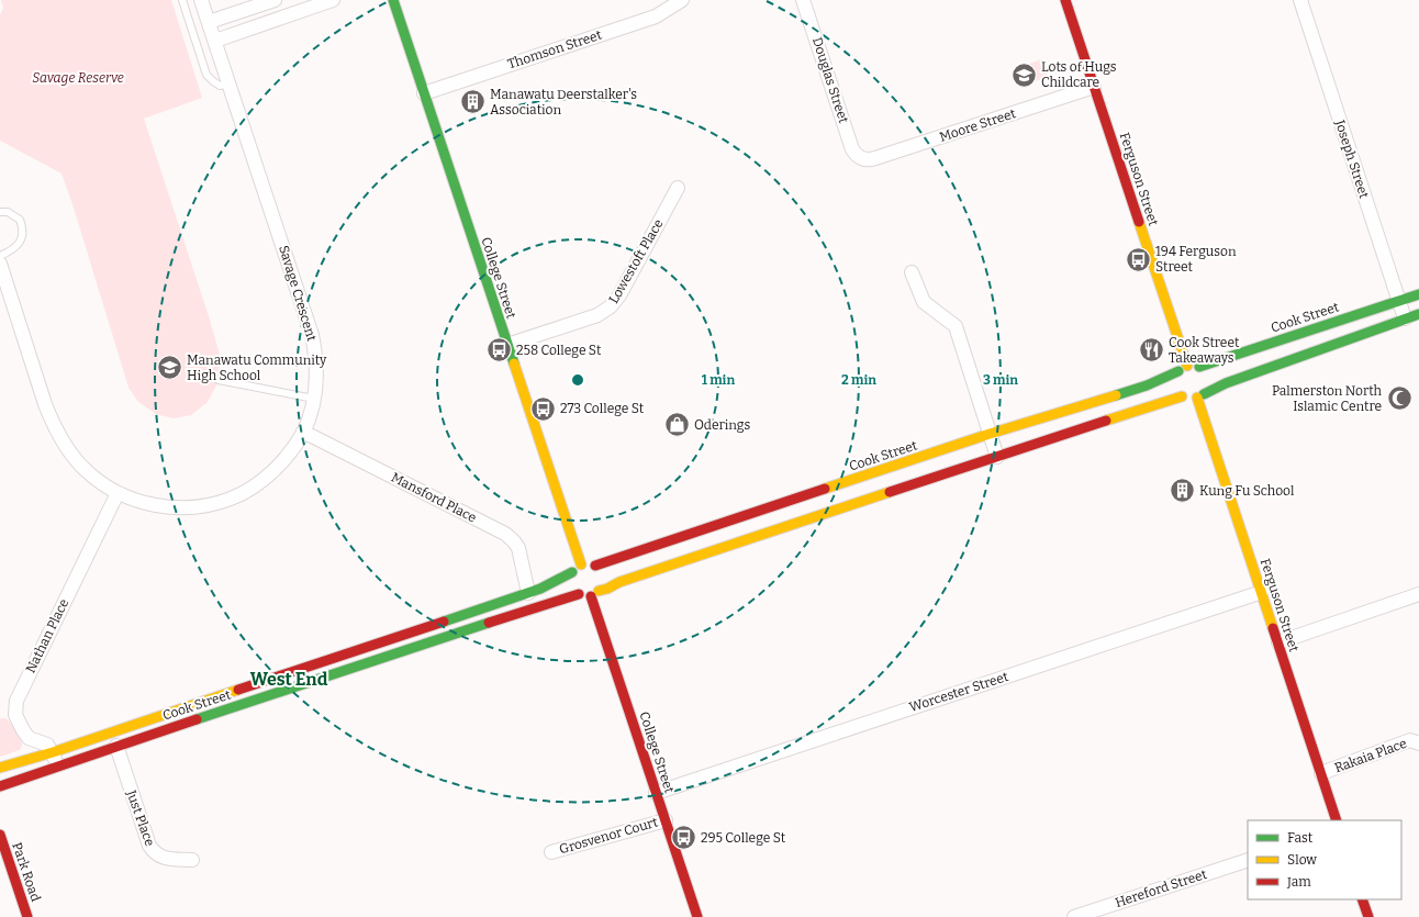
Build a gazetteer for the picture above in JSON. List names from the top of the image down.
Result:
{
  "streets": {
    "street": [
      "Thomson Street",
      "Douglas Street",
      "Moore Street",
      "Joseph Street",
      "Ferguson Street",
      "Lowestoft Place",
      "College Street",
      "Savage Crescent",
      "Cook Street",
      "Mansford Place",
      "Nathan Place",
      "Worcester Street",
      "Rakaia Place",
      "Just Place",
      "Grosvenor Court",
      "Park Road",
      "Hereford Street"
    ]
  },
  "crossings": [
    ["Thomson Street", "College Street"],
    ["Douglas Street", "Moore Street"],
    ["Moore Street", "Ferguson Street"],
    ["Joseph Street", "Cook Street"],
    ["Ferguson Street", "Cook Street"],
    ["Ferguson Street", "Worcester Street"],
    ["Ferguson Street", "Rakaia Place"],
    ["Lowestoft Place", "College Street"],
    ["College Street", "Cook Street"],
    ["College Street", "Worcester Street"],
    ["College Street", "Grosvenor Court"],
    ["Savage Crescent", "Mansford Place"],
    ["Savage Crescent", "Nathan Place"],
    ["Cook Street", "Mansford Place"],
    ["Cook Street", "Nathan Place"],
    ["Cook Street", "Just Place"]
  ],
  "districts": ["West End"],
  "parks": ["Savage Reserve"],
  "places": {
    "school or university": ["Lots of Hugs Childcare", "Manawatu Community High School"],
    "building": ["Manawatu Deerstalker's Association", "Kung Fu School"],
    "bus stop": [
      "194 Ferguson Street",
      "258 College St",
      "273 College St",
      "295 College St"
    ],
    "restaurant": ["Cook Street Takeaways"],
    "mosque": ["Palmerston North Islamic Centre"],
    "shop": ["Oderings"]
  },
  "legend": ["Fast", "Slow", "Jam"],
  "rings": ["1 min", "2 min", "3 min"]
}
